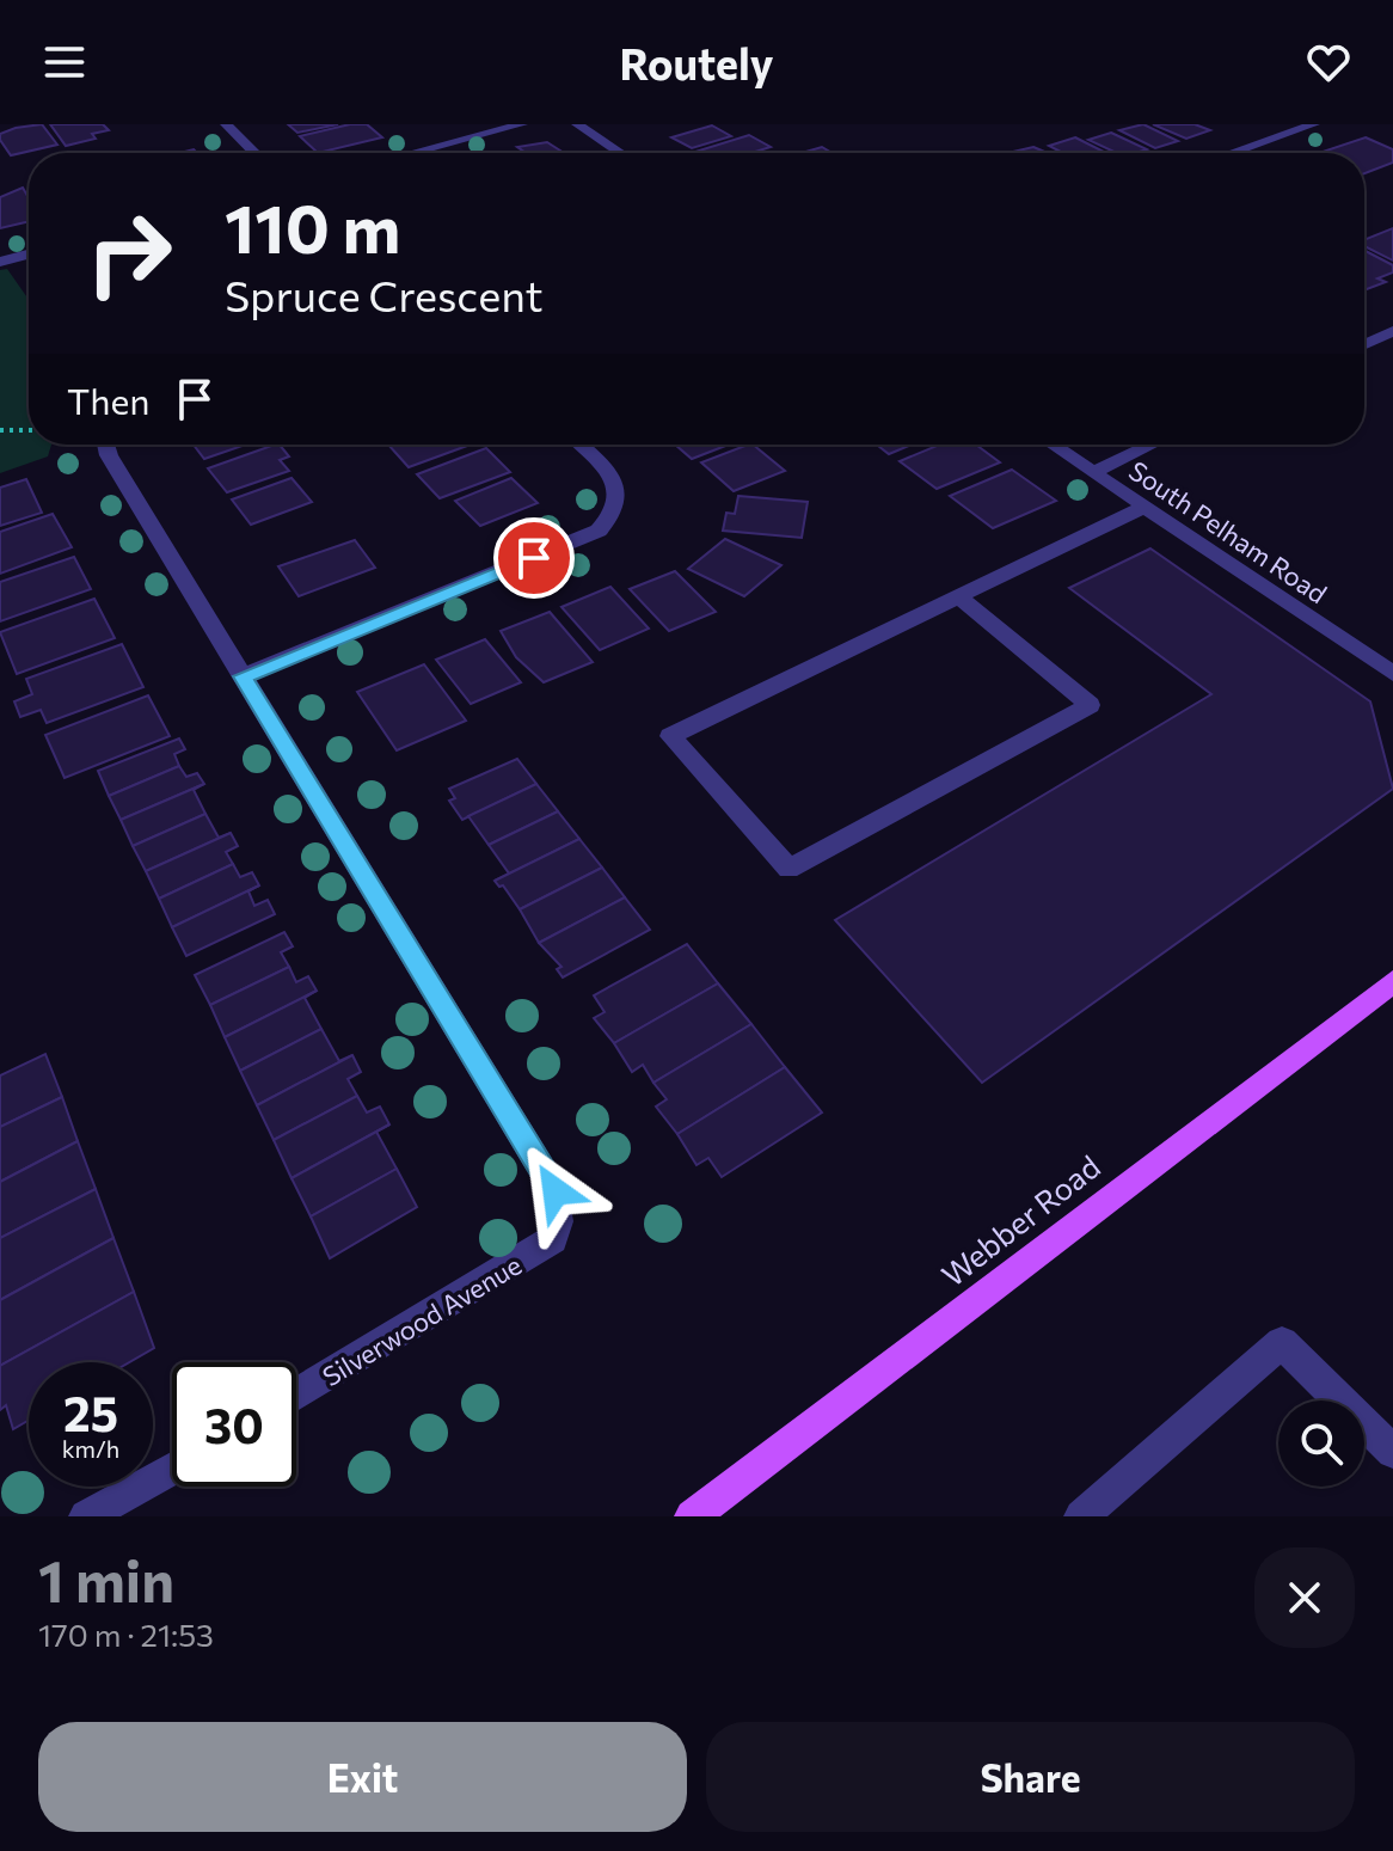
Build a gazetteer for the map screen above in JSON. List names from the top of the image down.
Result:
{
  "streets": {
    "main road": ["Webber Road"],
    "street": ["South Pelham Road", "Silverwood Avenue"]
  },
  "page": {
    "header": "Routely",
    "turn": ["110 m", "Spruce Crescent"],
    "then": "Then",
    "speed": "25 km/h",
    "limit": "30",
    "heading": ["1 min", "170 m · 21:53"],
    "buttons": ["Exit", "Share"]
  }
}
